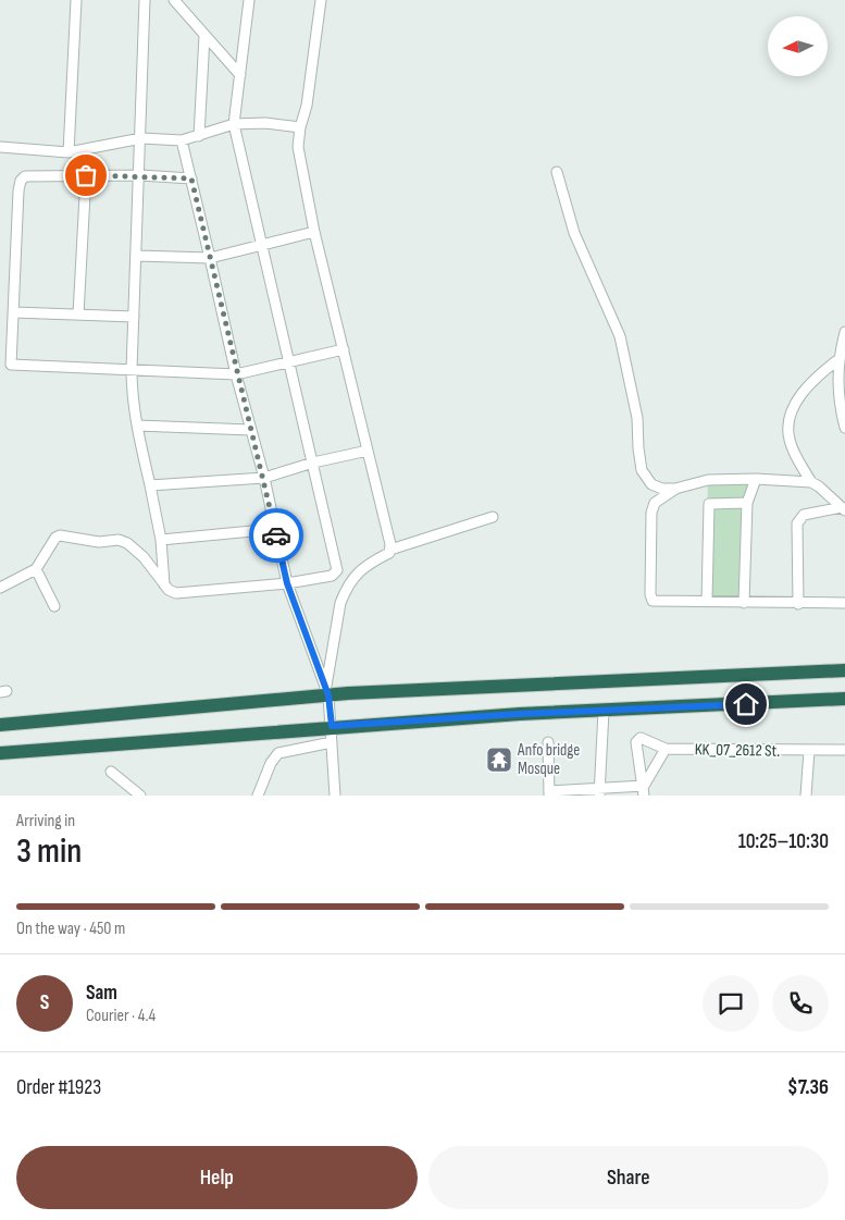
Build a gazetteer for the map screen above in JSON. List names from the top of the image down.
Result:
{
  "streets": {
    "street": ["KK_07_2612 St."]
  },
  "places": {
    "temple": ["Anfo bridge Mosque"]
  },
  "north": "left",
  "page": {
    "heading": ["3 min", "Arriving in", "10:25–10:30"],
    "panel": [
      "Sam",
      "Courier · 4.4",
      "Order #1923",
      "$7.36"
    ],
    "bar": "On the way · 450 m",
    "round": "S",
    "buttons": ["Help", "Share"]
  }
}
